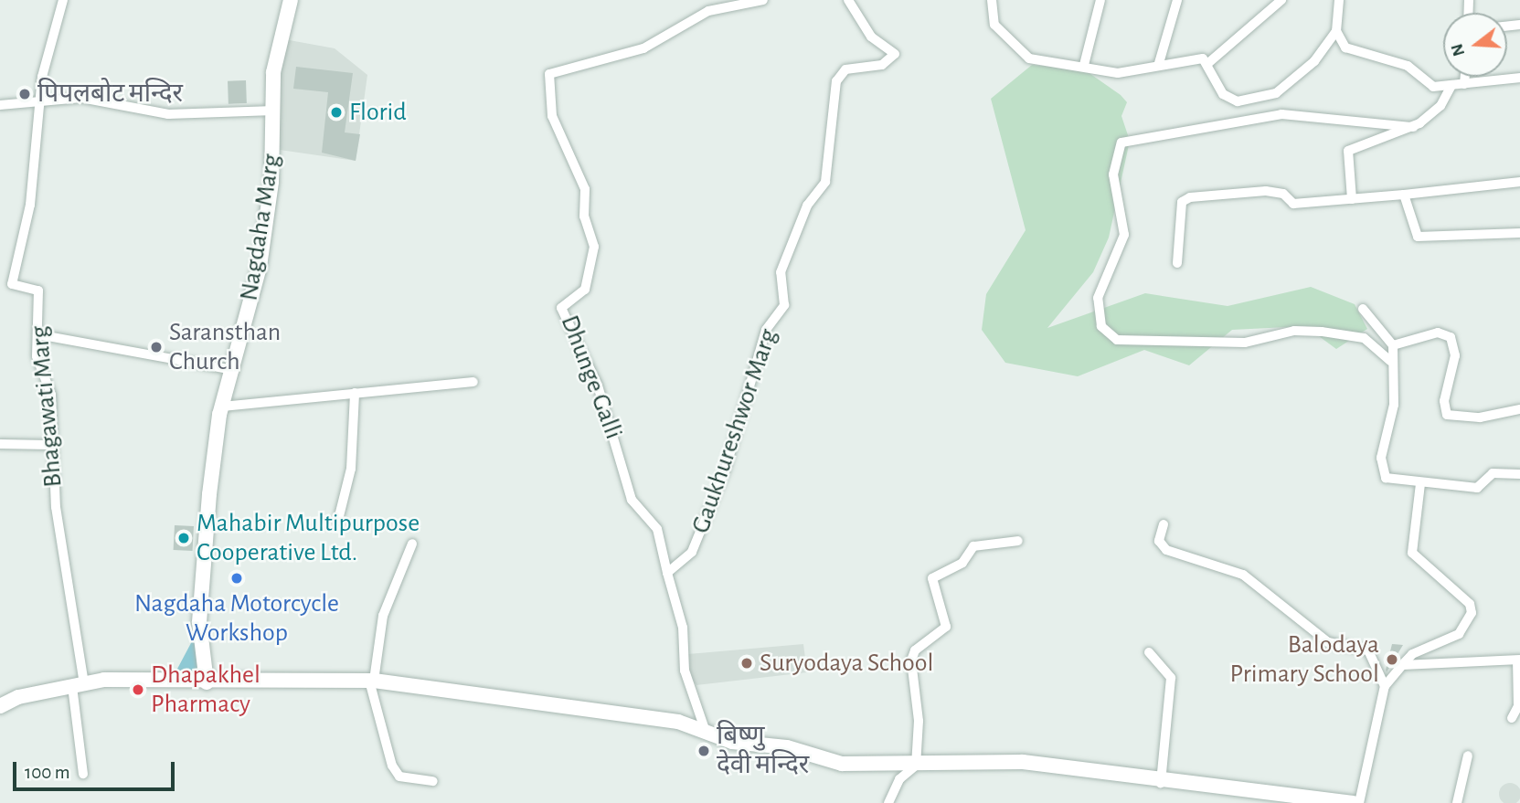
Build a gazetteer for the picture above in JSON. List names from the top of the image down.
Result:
{
  "streets": {
    "main road": ["Nagdaha Marg"],
    "street": ["Dhunge Galli", "Bhagawati Marg", "Gaukhureshwor Marg"]
  },
  "crossings": [
    ["Dhunge Galli", "Gaukhureshwor Marg"]
  ],
  "places": [
    "पिपलबोट मन्दिर",
    "Florid",
    "Saransthan Church",
    "Mahabir Multipurpose Cooperative Ltd.",
    "Nagdaha Motorcycle Workshop",
    "Balodaya Primary School",
    "Suryodaya School",
    "Dhapakhel Pharmacy",
    "बिष्णु देवी मन्दिर"
  ],
  "scale_bar": "100 m",
  "north": "left"
}
